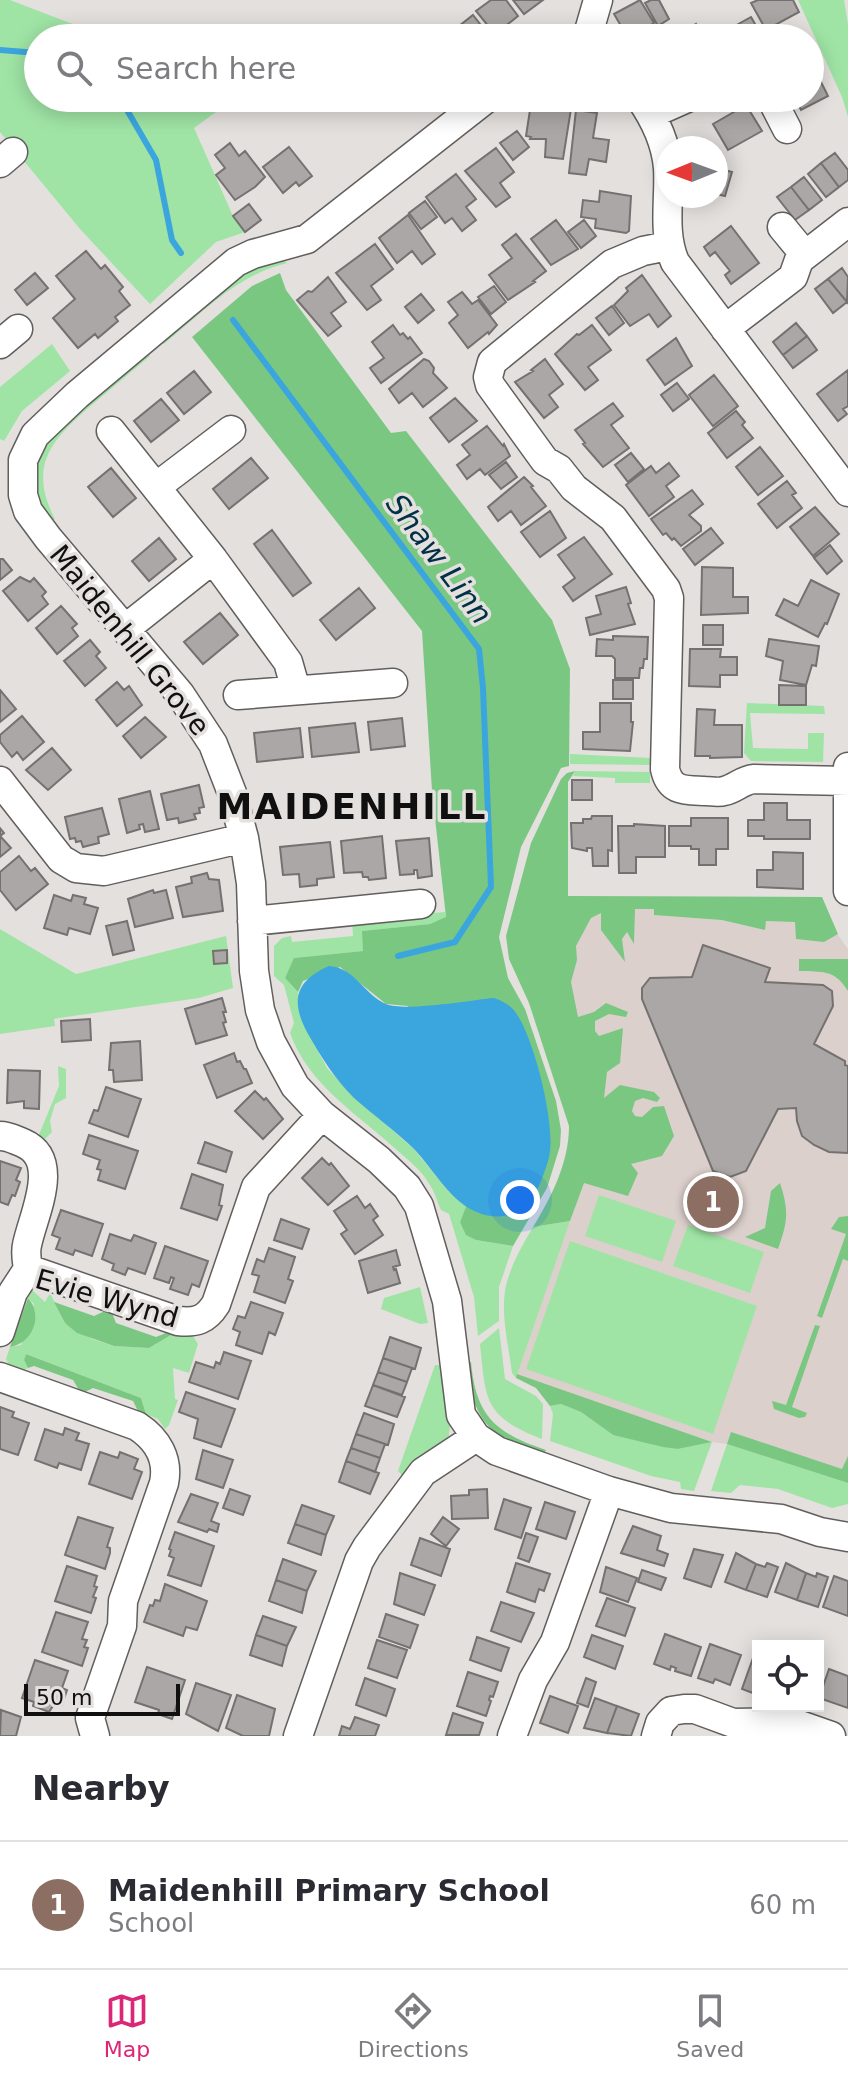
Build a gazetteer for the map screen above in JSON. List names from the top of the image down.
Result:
{
  "streets": {
    "street": ["Maidenhill Grove", "Evie Wynd"]
  },
  "crossings": [
    ["Maidenhill Grove", "Evie Wynd"]
  ],
  "districts": ["MAIDENHILL"],
  "water": ["Shaw Linn"],
  "scale_bar": "50 m",
  "north": "left",
  "page": {
    "search": "Search here",
    "pins": "1",
    "scale": "50 m",
    "heading": "Nearby",
    "list": [
      {
        "mark": "1",
        "name": "Maidenhill Primary School",
        "note": "School",
        "value": "60 m"
      }
    ],
    "nav": ["Map", "Directions", "Saved"]
  }
}
